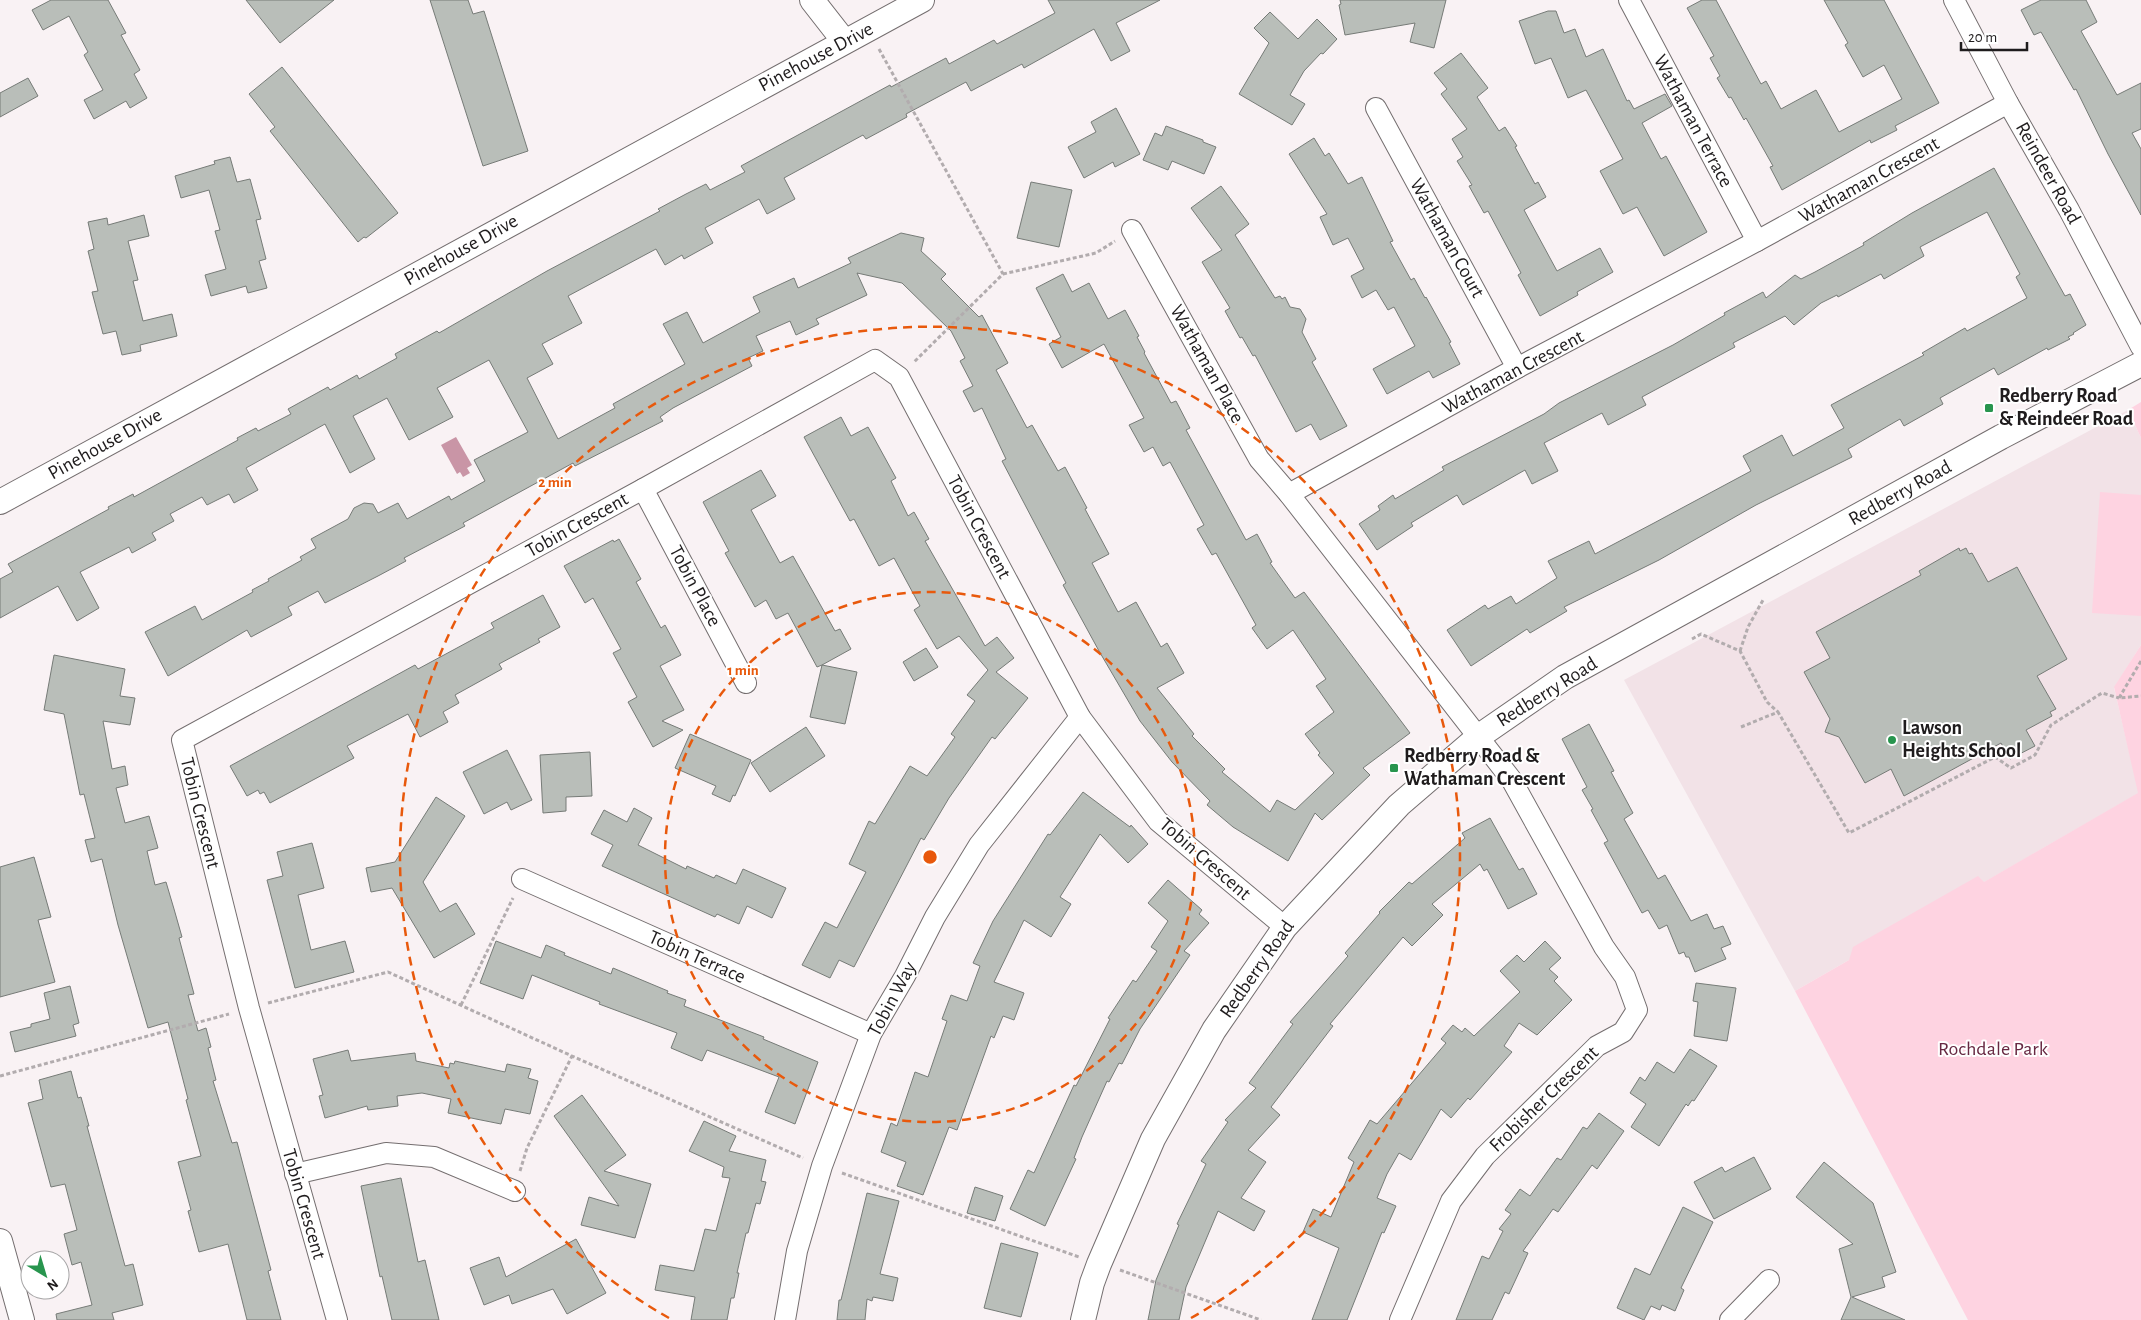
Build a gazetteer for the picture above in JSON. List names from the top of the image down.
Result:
{
  "streets": {
    "street": [
      "Pinehouse Drive",
      "Wathaman Terrace",
      "Reindeer Road",
      "Wathaman Crescent",
      "Wathaman Court",
      "Wathaman Place",
      "Redberry Road",
      "Tobin Crescent",
      "Tobin Place",
      "Tobin Terrace",
      "Tobin Way",
      "Frobisher Crescent"
    ]
  },
  "crossings": [
    ["Wathaman Terrace", "Wathaman Crescent"],
    ["Reindeer Road", "Wathaman Crescent"],
    ["Wathaman Crescent", "Wathaman Court"],
    ["Wathaman Crescent", "Wathaman Place"],
    ["Redberry Road", "Tobin Crescent"],
    ["Redberry Road", "Frobisher Crescent"],
    ["Tobin Crescent", "Tobin Place"],
    ["Tobin Crescent", "Tobin Way"],
    ["Tobin Terrace", "Tobin Way"]
  ],
  "parks": ["Rochdale Park"],
  "places": {
    "transit": ["Redberry Road & Reindeer Road", "Redberry Road & Wathaman Crescent"],
    "other": ["Lawson Heights School"]
  },
  "scale_bar": "20 m",
  "north": "bottom right",
  "rings": ["2 min", "1 min"]
}
